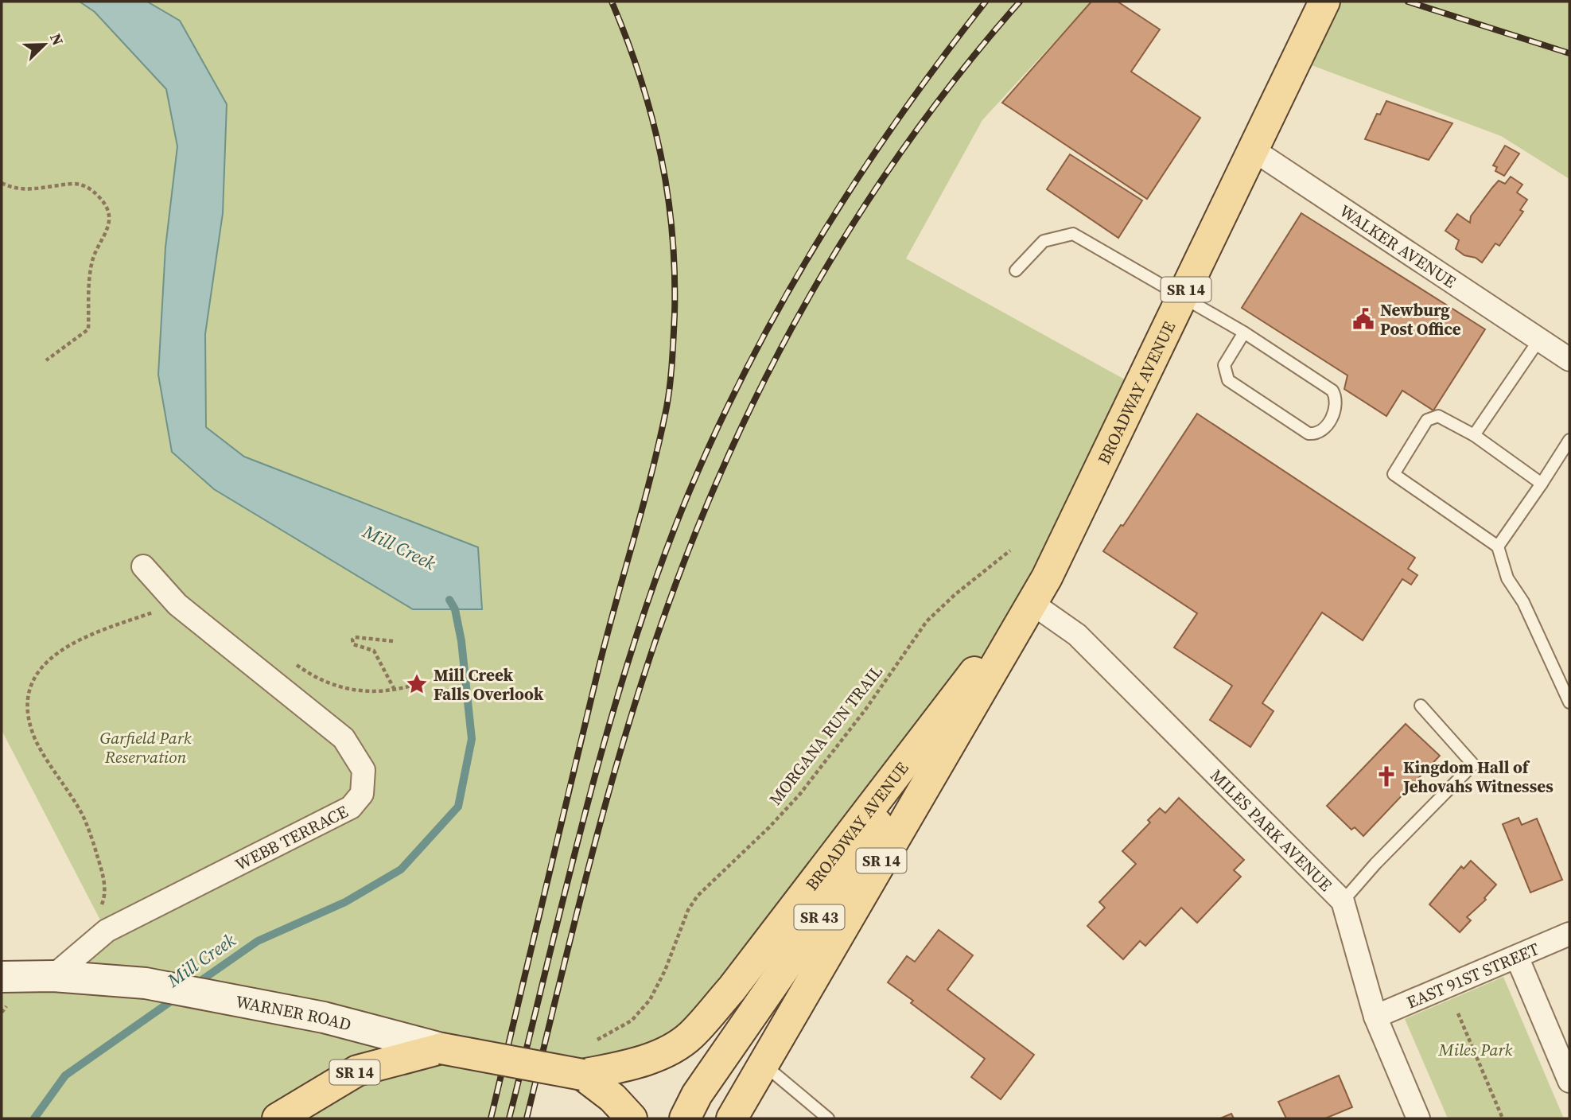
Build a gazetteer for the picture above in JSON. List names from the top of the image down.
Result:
{
  "streets": {
    "main road": [
      "SR 14",
      "BROADWAY AVENUE",
      "SR 43",
      "WARNER ROAD"
    ],
    "street": [
      "WALKER AVENUE",
      "MILES PARK AVENUE",
      "WEBB TERRACE",
      "EAST 91ST STREET"
    ],
    "path": ["MORGANA RUN TRAIL"]
  },
  "crossings": [
    ["WALKER AVENUE", "BROADWAY AVENUE"],
    ["SR 14", "WARNER ROAD"],
    ["BROADWAY AVENUE", "MILES PARK AVENUE"],
    ["BROADWAY AVENUE", "SR 43"],
    ["BROADWAY AVENUE", "WARNER ROAD"],
    ["MILES PARK AVENUE", "EAST 91ST STREET"],
    ["WEBB TERRACE", "WARNER ROAD"]
  ],
  "water": ["Mill Creek"],
  "parks": ["Garfield Park Reservation", "Miles Park"],
  "places": {
    "public building": ["Newburg Post Office"],
    "place": ["Mill Creek Falls Overlook"],
    "church": ["Kingdom Hall of Jehovahs Witnesses"]
  },
  "north": "top right"
}
